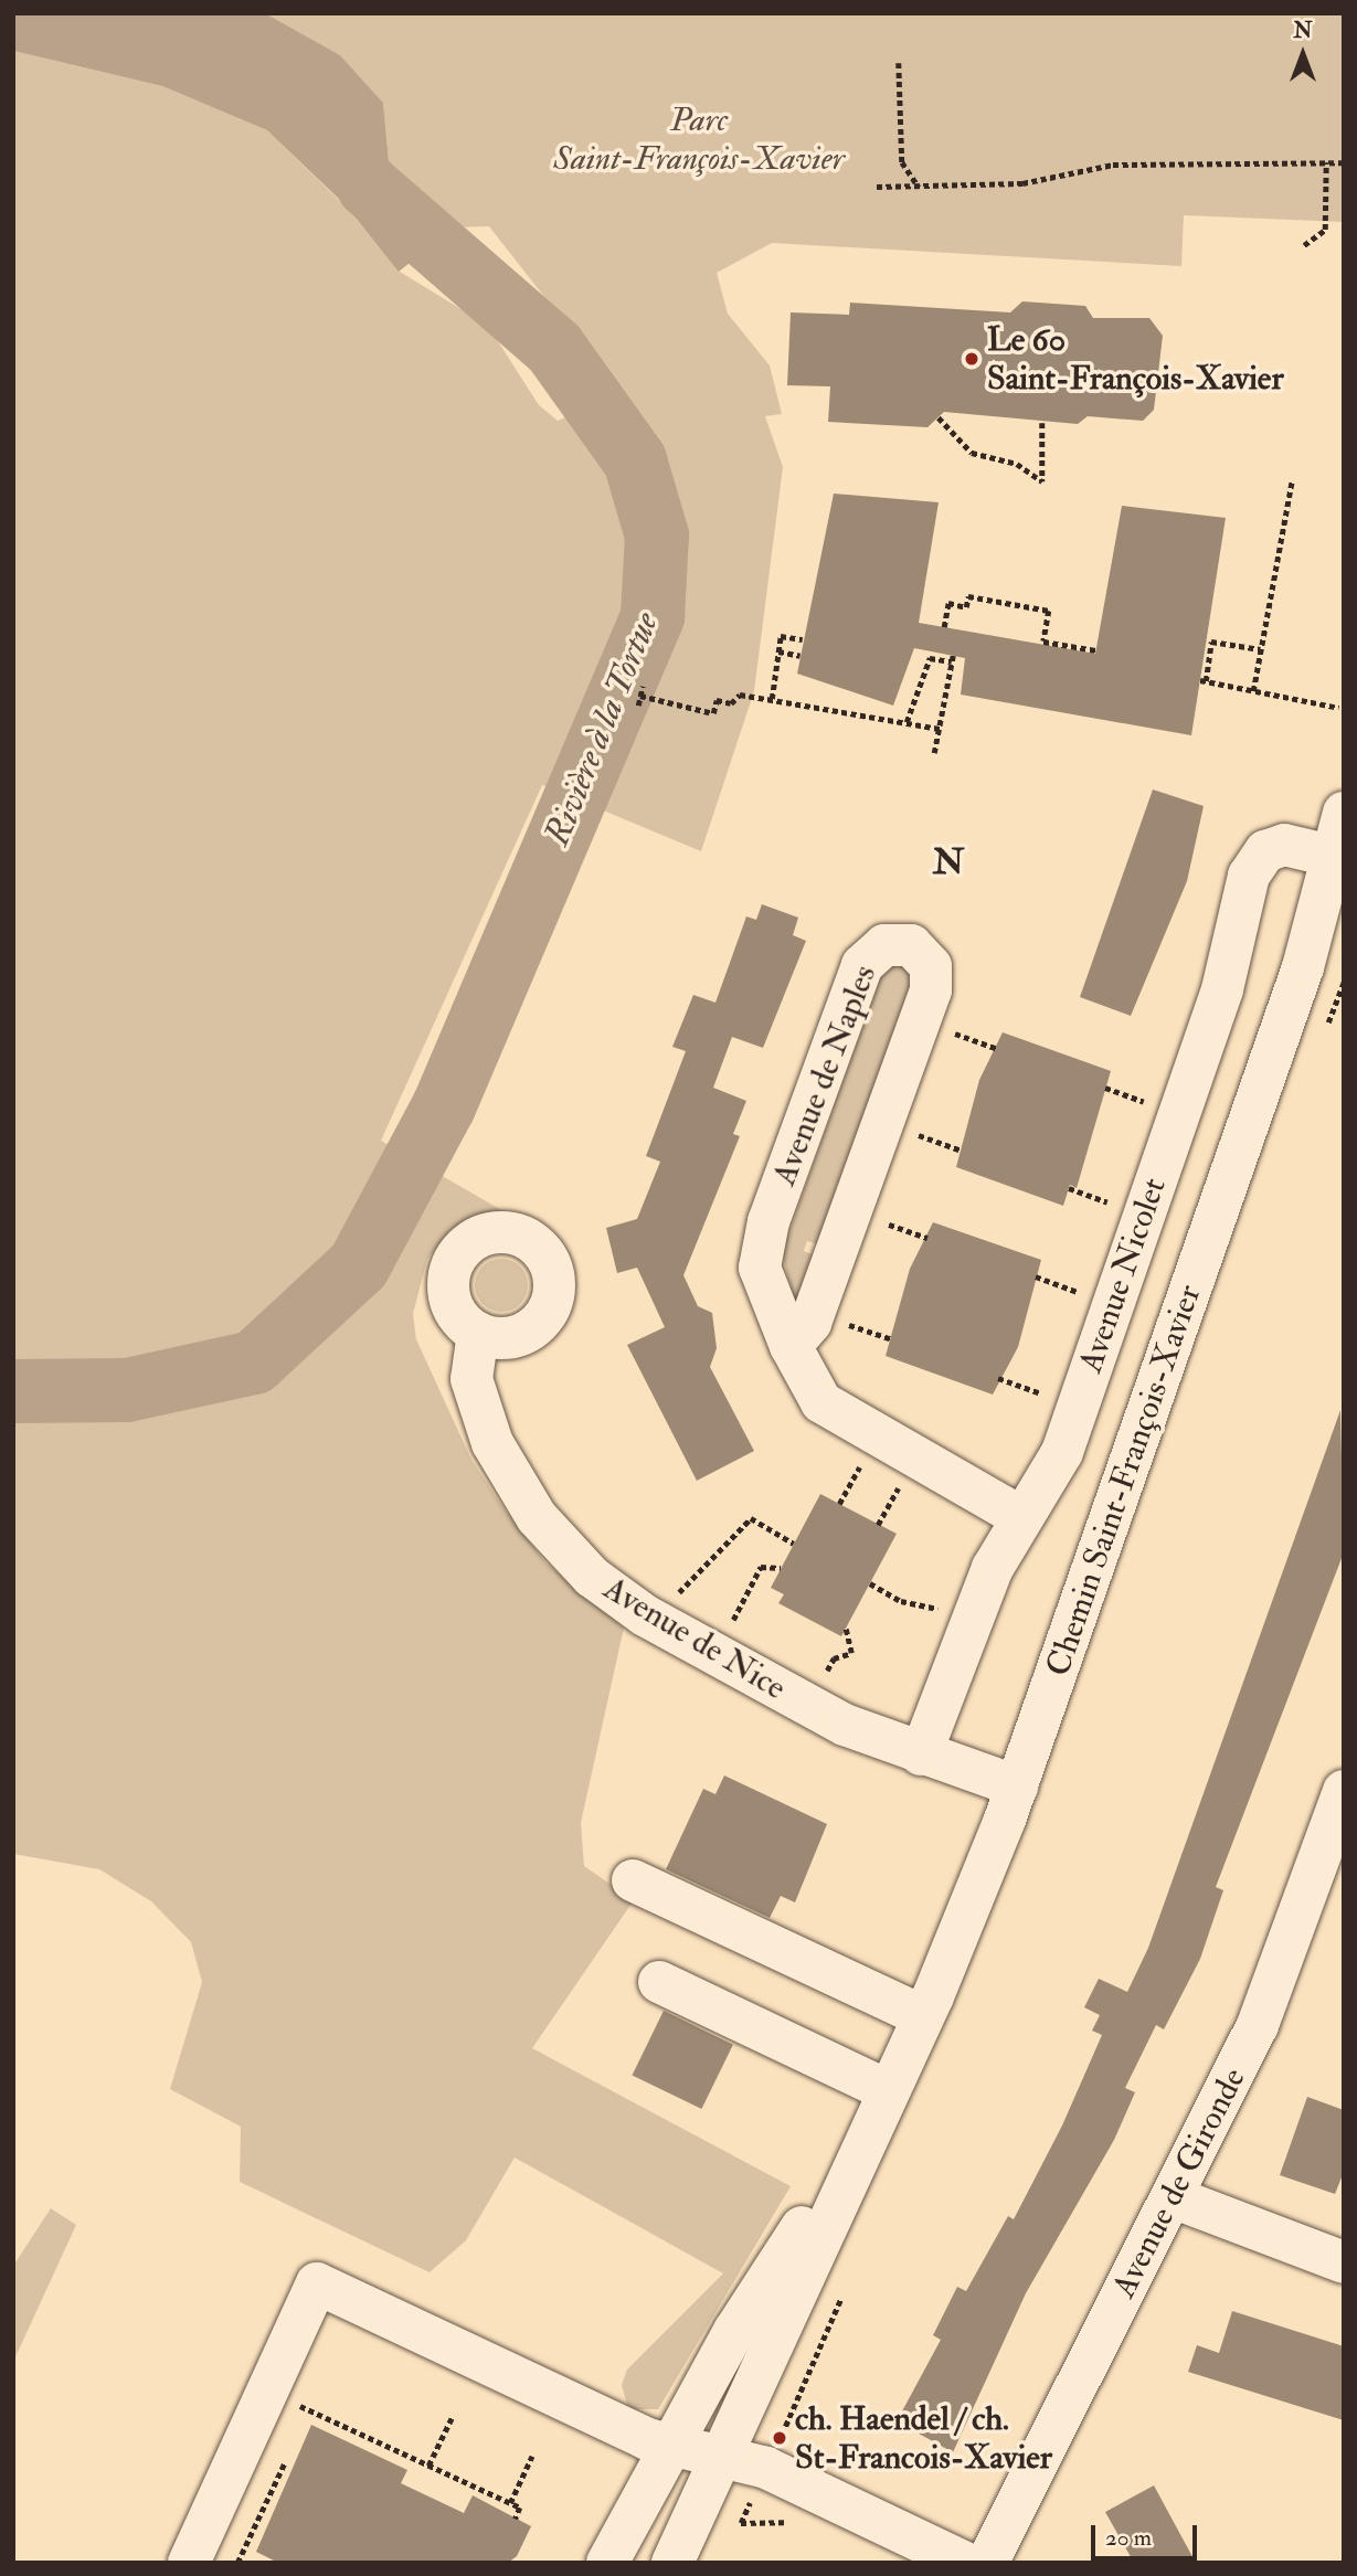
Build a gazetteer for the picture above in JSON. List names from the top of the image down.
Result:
{
  "streets": {
    "street": [
      "Avenue de Naples",
      "Avenue Nicolet",
      "Chemin Saint-François-Xavier",
      "Avenue de Nice",
      "Avenue de Gironde"
    ]
  },
  "crossings": [
    ["Avenue de Naples", "Avenue Nicolet"],
    ["Avenue Nicolet", "Chemin Saint-François-Xavier"],
    ["Avenue Nicolet", "Avenue de Nice"],
    ["Chemin Saint-François-Xavier", "Avenue de Nice"]
  ],
  "districts": ["N"],
  "water": ["Rivière à la Tortue"],
  "parks": ["Parc Saint-François-Xavier"],
  "places": ["Le 60 Saint-François-Xavier", "ch. Haendel / ch. St-Francois-Xavier"],
  "scale_bar": "20 m",
  "north": "top"
}
